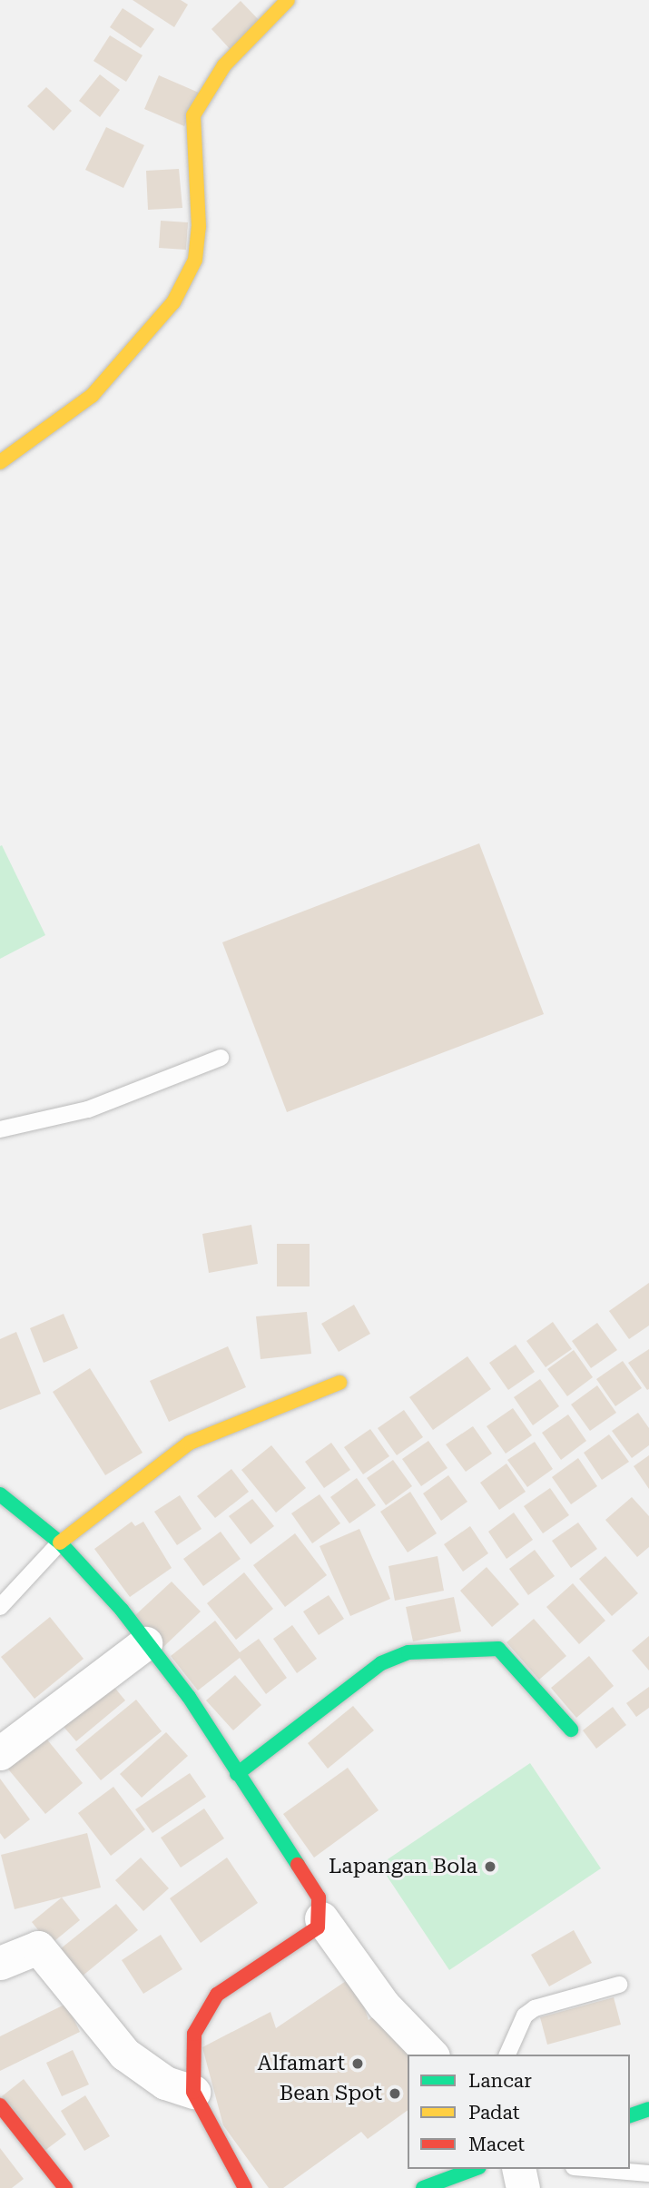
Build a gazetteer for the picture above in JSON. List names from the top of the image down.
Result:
{
  "places": ["Lapangan Bola", "Alfamart", "Bean Spot"],
  "legend": ["Lancar", "Padat", "Macet"]
}
